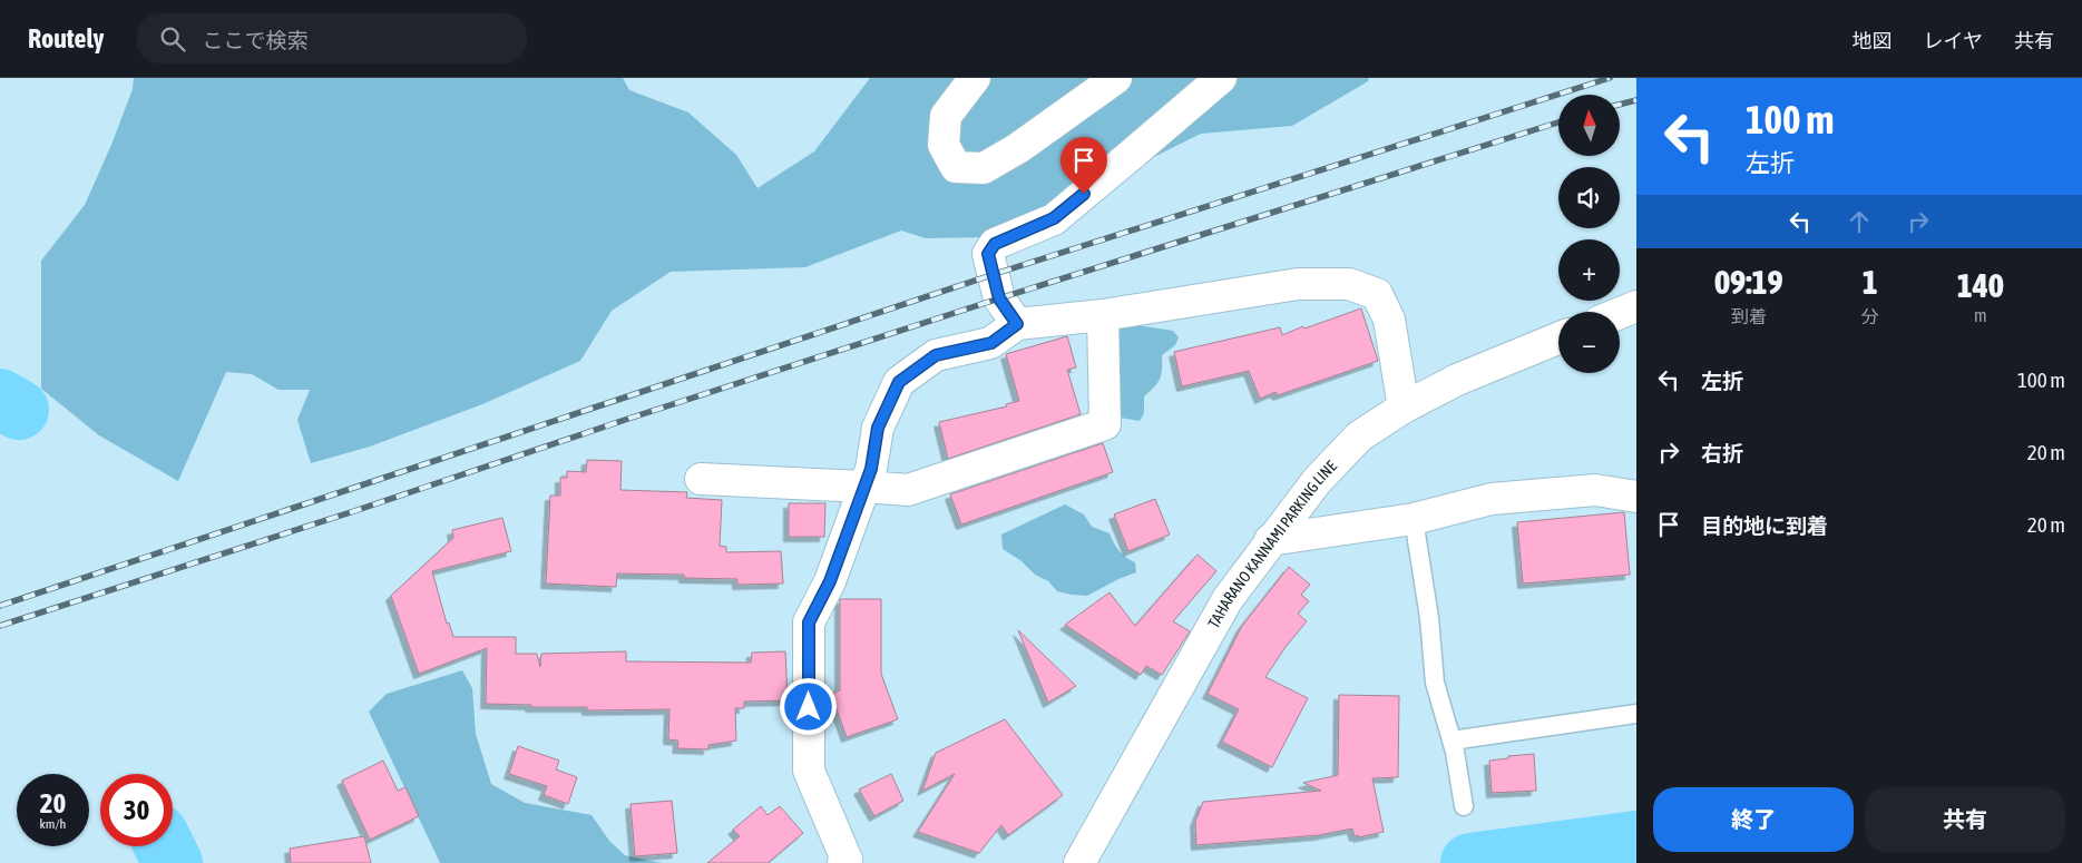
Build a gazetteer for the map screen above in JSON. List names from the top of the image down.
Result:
{
  "streets": {
    "street": ["TAHARANO KANNAMI PARKING LINE"]
  },
  "north": "top",
  "page": {
    "header": "Routely",
    "search": "ここで検索",
    "nav": ["地図", "レイヤ", "共有"],
    "turn": ["100 m", "左折"],
    "map_buttons": ["+", "−"],
    "eta": [
      "09:19",
      "到着",
      "1",
      "分",
      "140",
      "m"
    ],
    "list": [
      {
        "name": "左折",
        "value": "100 m"
      },
      {
        "name": "右折",
        "value": "20 m"
      },
      {
        "name": "目的地に到着",
        "value": "20 m"
      }
    ],
    "speed": "20 km/h",
    "limit": "30",
    "buttons": ["終了", "共有"]
  }
}
